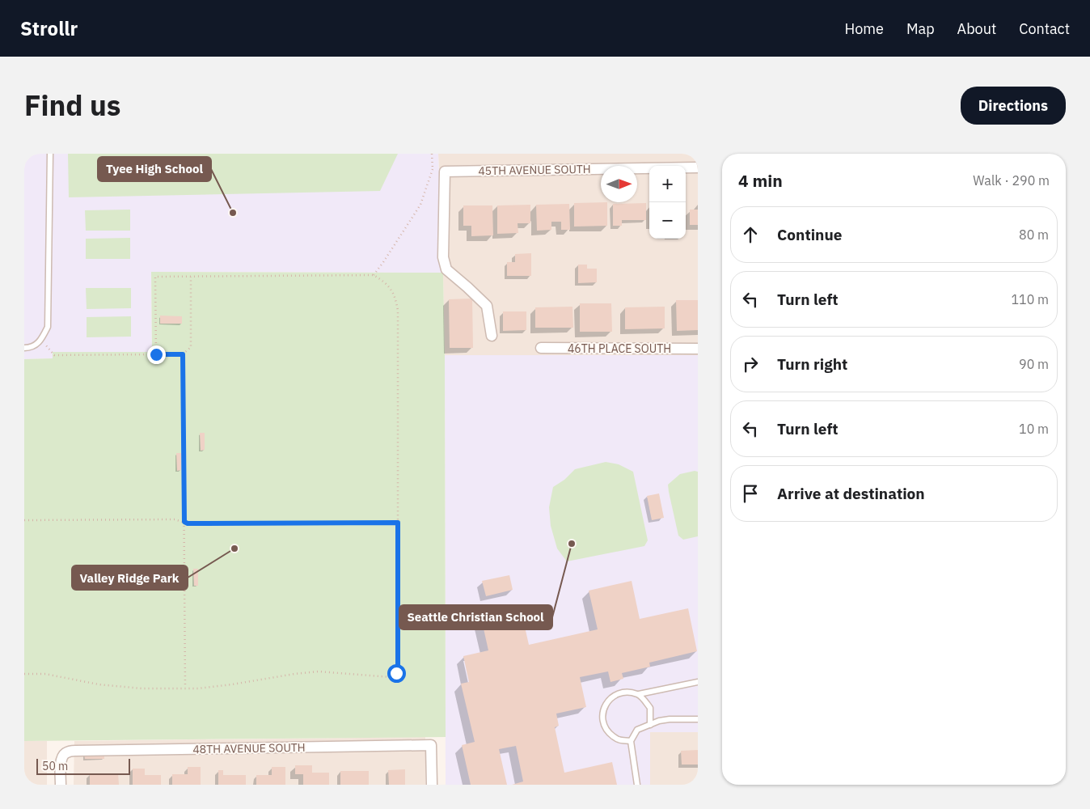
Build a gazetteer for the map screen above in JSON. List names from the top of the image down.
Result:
{
  "streets": {
    "street": ["45TH AVENUE SOUTH", "46TH PLACE SOUTH", "48TH AVENUE SOUTH"]
  },
  "places": ["Tyee High School", "Seattle Christian School", "Valley Ridge Park"],
  "scale_bar": "50 m",
  "north": "right",
  "page": {
    "header": "Strollr",
    "nav": [
      "Home",
      "Map",
      "About",
      "Contact"
    ],
    "title": "Find us",
    "buttons": "Directions",
    "heading": ["4 min", "Walk · 290 m"],
    "map_buttons": ["+", "−"],
    "list": [
      ["Continue", "80 m"],
      ["Turn left", "110 m"],
      ["Turn right", "90 m"],
      ["Turn left", "10 m"],
      "Arrive at destination"
    ],
    "scale": "50 m"
  }
}
